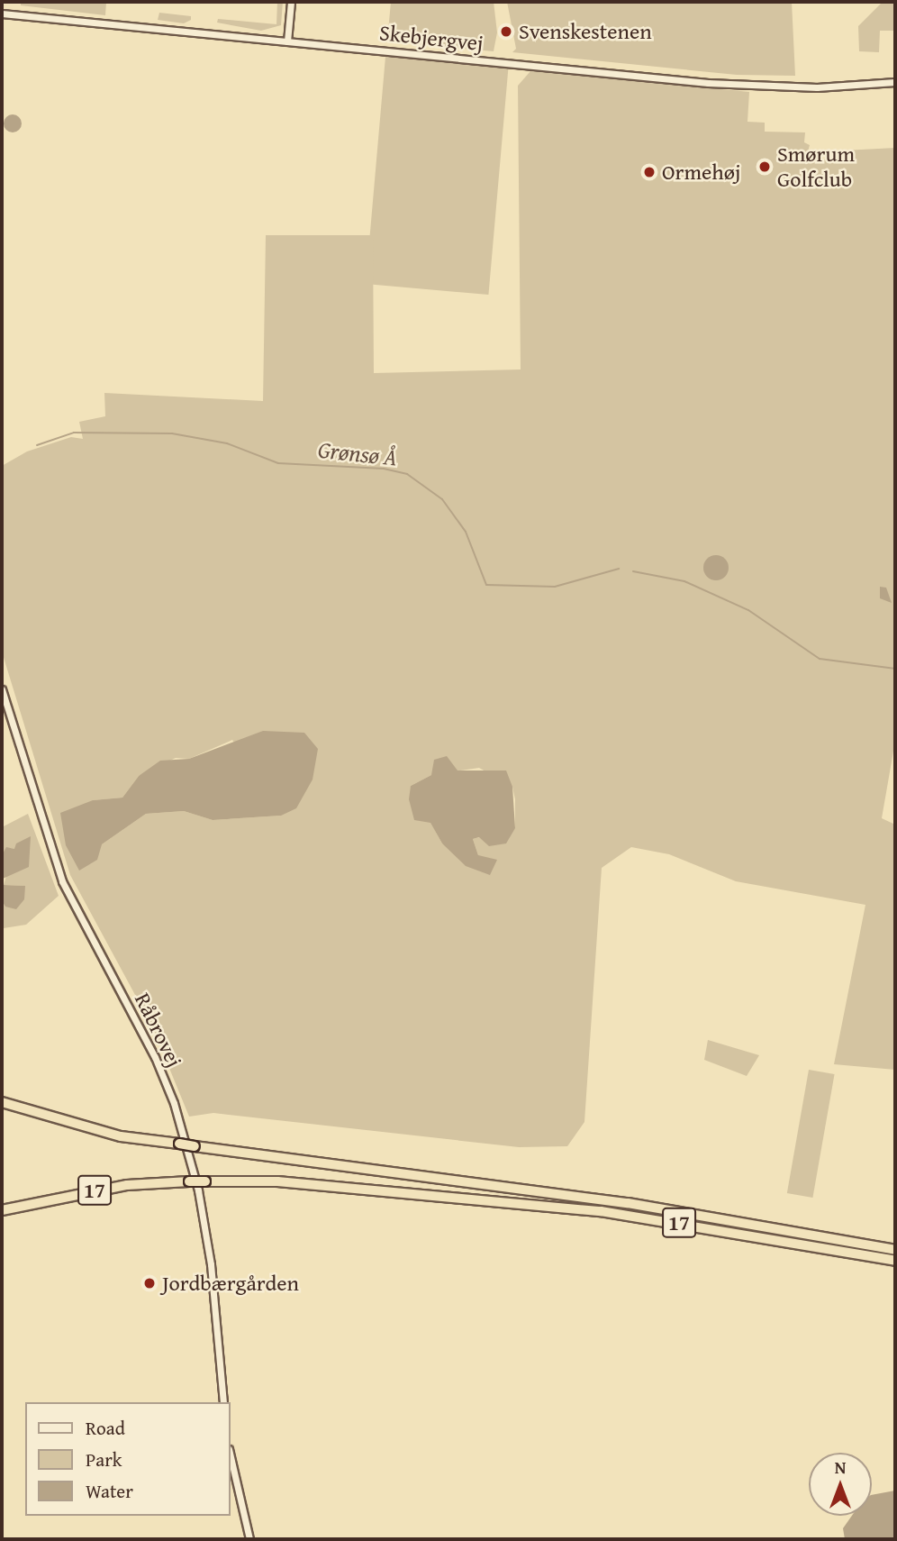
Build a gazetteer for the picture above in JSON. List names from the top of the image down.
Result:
{
  "streets": {
    "highway": ["17"],
    "street": ["Skebjergvej", "Råbrovej"]
  },
  "water": ["Grønsø Å"],
  "places": [
    "Svenskestenen",
    "Smørum Golfclub",
    "Ormehøj",
    "Jordbærgården"
  ],
  "legend": ["Road", "Park", "Water"],
  "north": "top"
}
